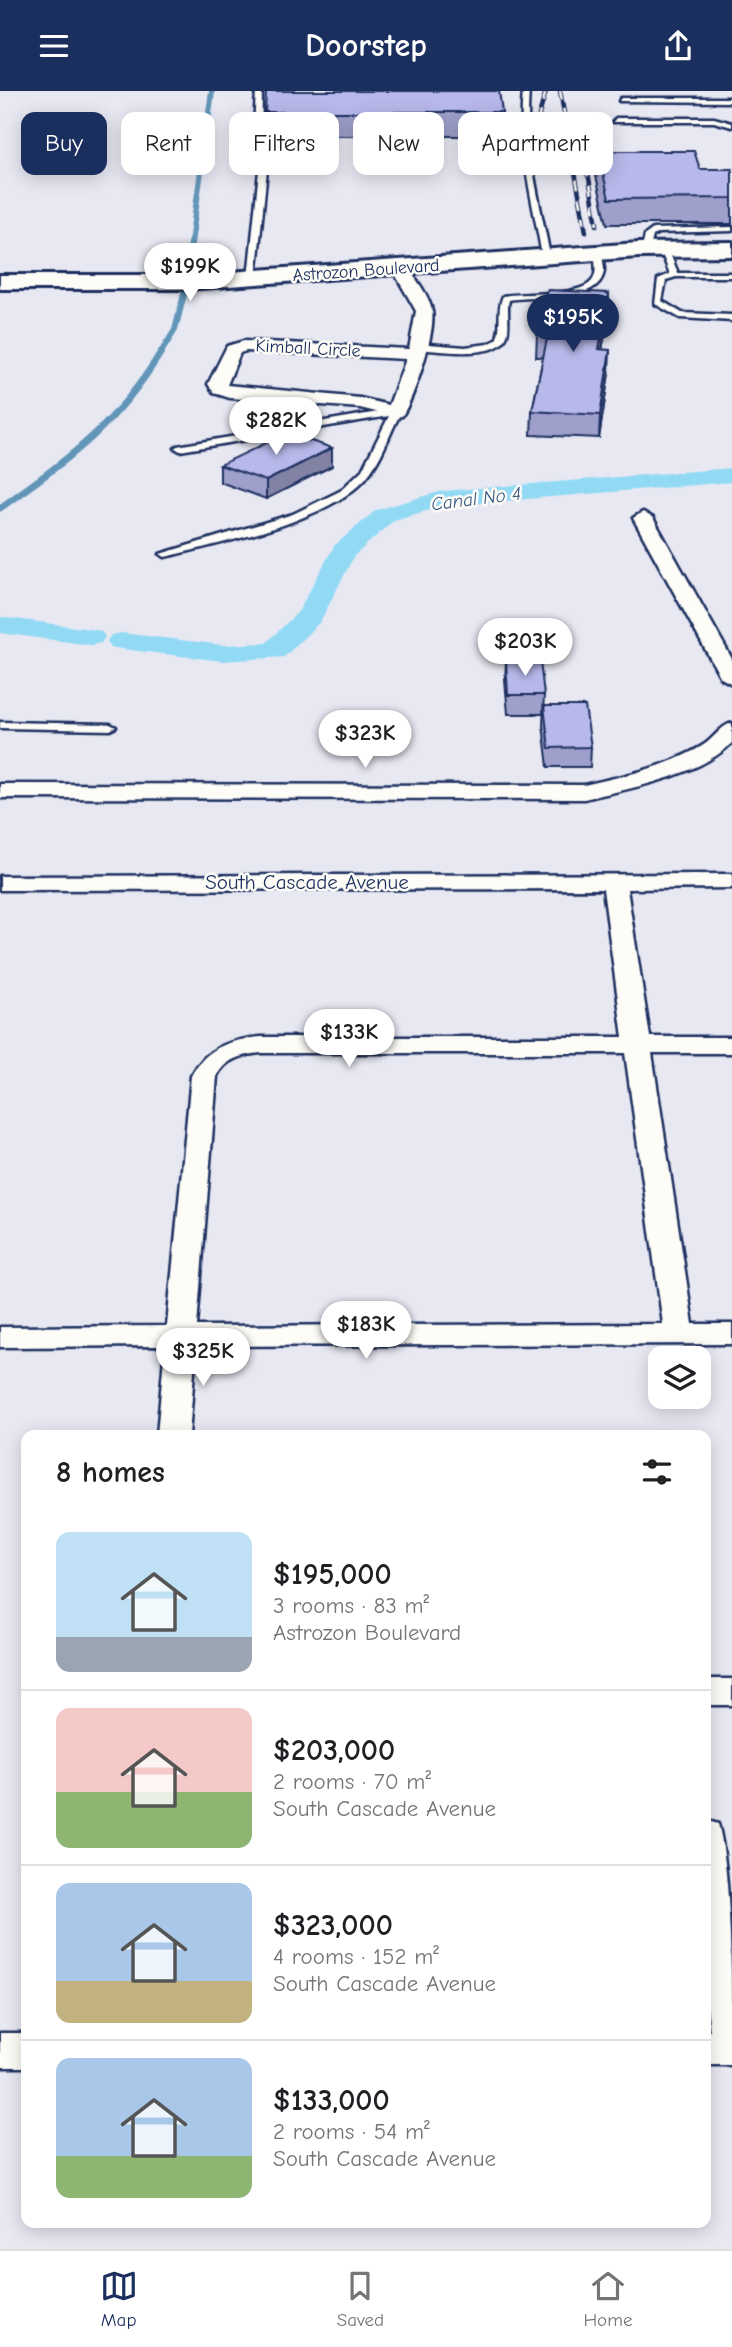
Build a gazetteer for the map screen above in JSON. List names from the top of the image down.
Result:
{
  "streets": {
    "main road": ["Astrozon Boulevard"],
    "street": ["Kimball Circle", "South Cascade Avenue"]
  },
  "water": ["Canal No 4"],
  "page": {
    "header": "Doorstep",
    "chip": [
      "Buy",
      "Rent",
      "Filters",
      "New",
      "Apartment"
    ],
    "price": [
      "$199K",
      "$195K",
      "$282K",
      "$203K",
      "$323K",
      "$133K",
      "$183K",
      "$325K"
    ],
    "heading": "8 homes",
    "list": [
      {
        "name": "$195,000",
        "note": "3 rooms · 83 m² · Astrozon Boulevard"
      },
      {
        "name": "$203,000",
        "note": "2 rooms · 70 m² · South Cascade Avenue"
      },
      {
        "name": "$323,000",
        "note": "4 rooms · 152 m² · South Cascade Avenue"
      },
      {
        "name": "$133,000",
        "note": "2 rooms · 54 m² · South Cascade Avenue"
      }
    ],
    "tabs": ["Map", "Saved", "Home"]
  }
}
